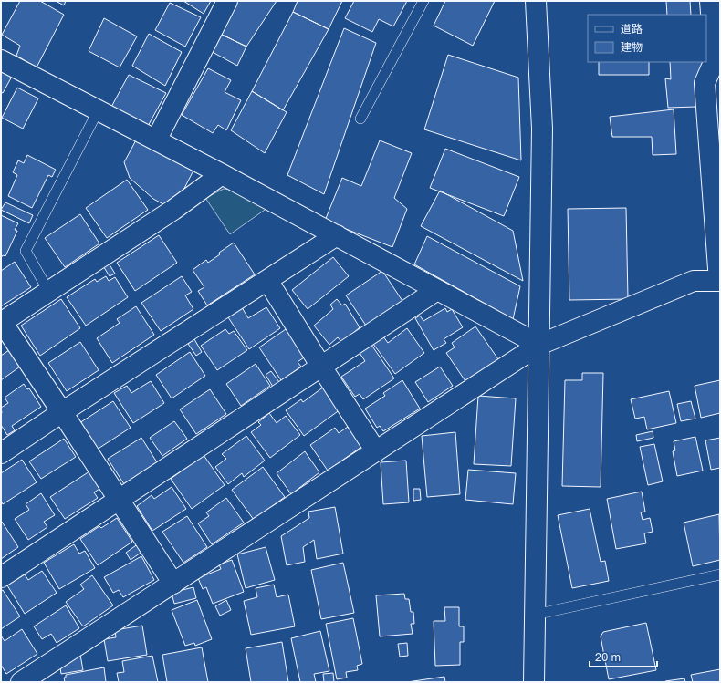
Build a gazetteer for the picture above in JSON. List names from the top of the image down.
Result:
{
  "legend": ["道路", "建物"],
  "scale_bar": "20 m"
}
